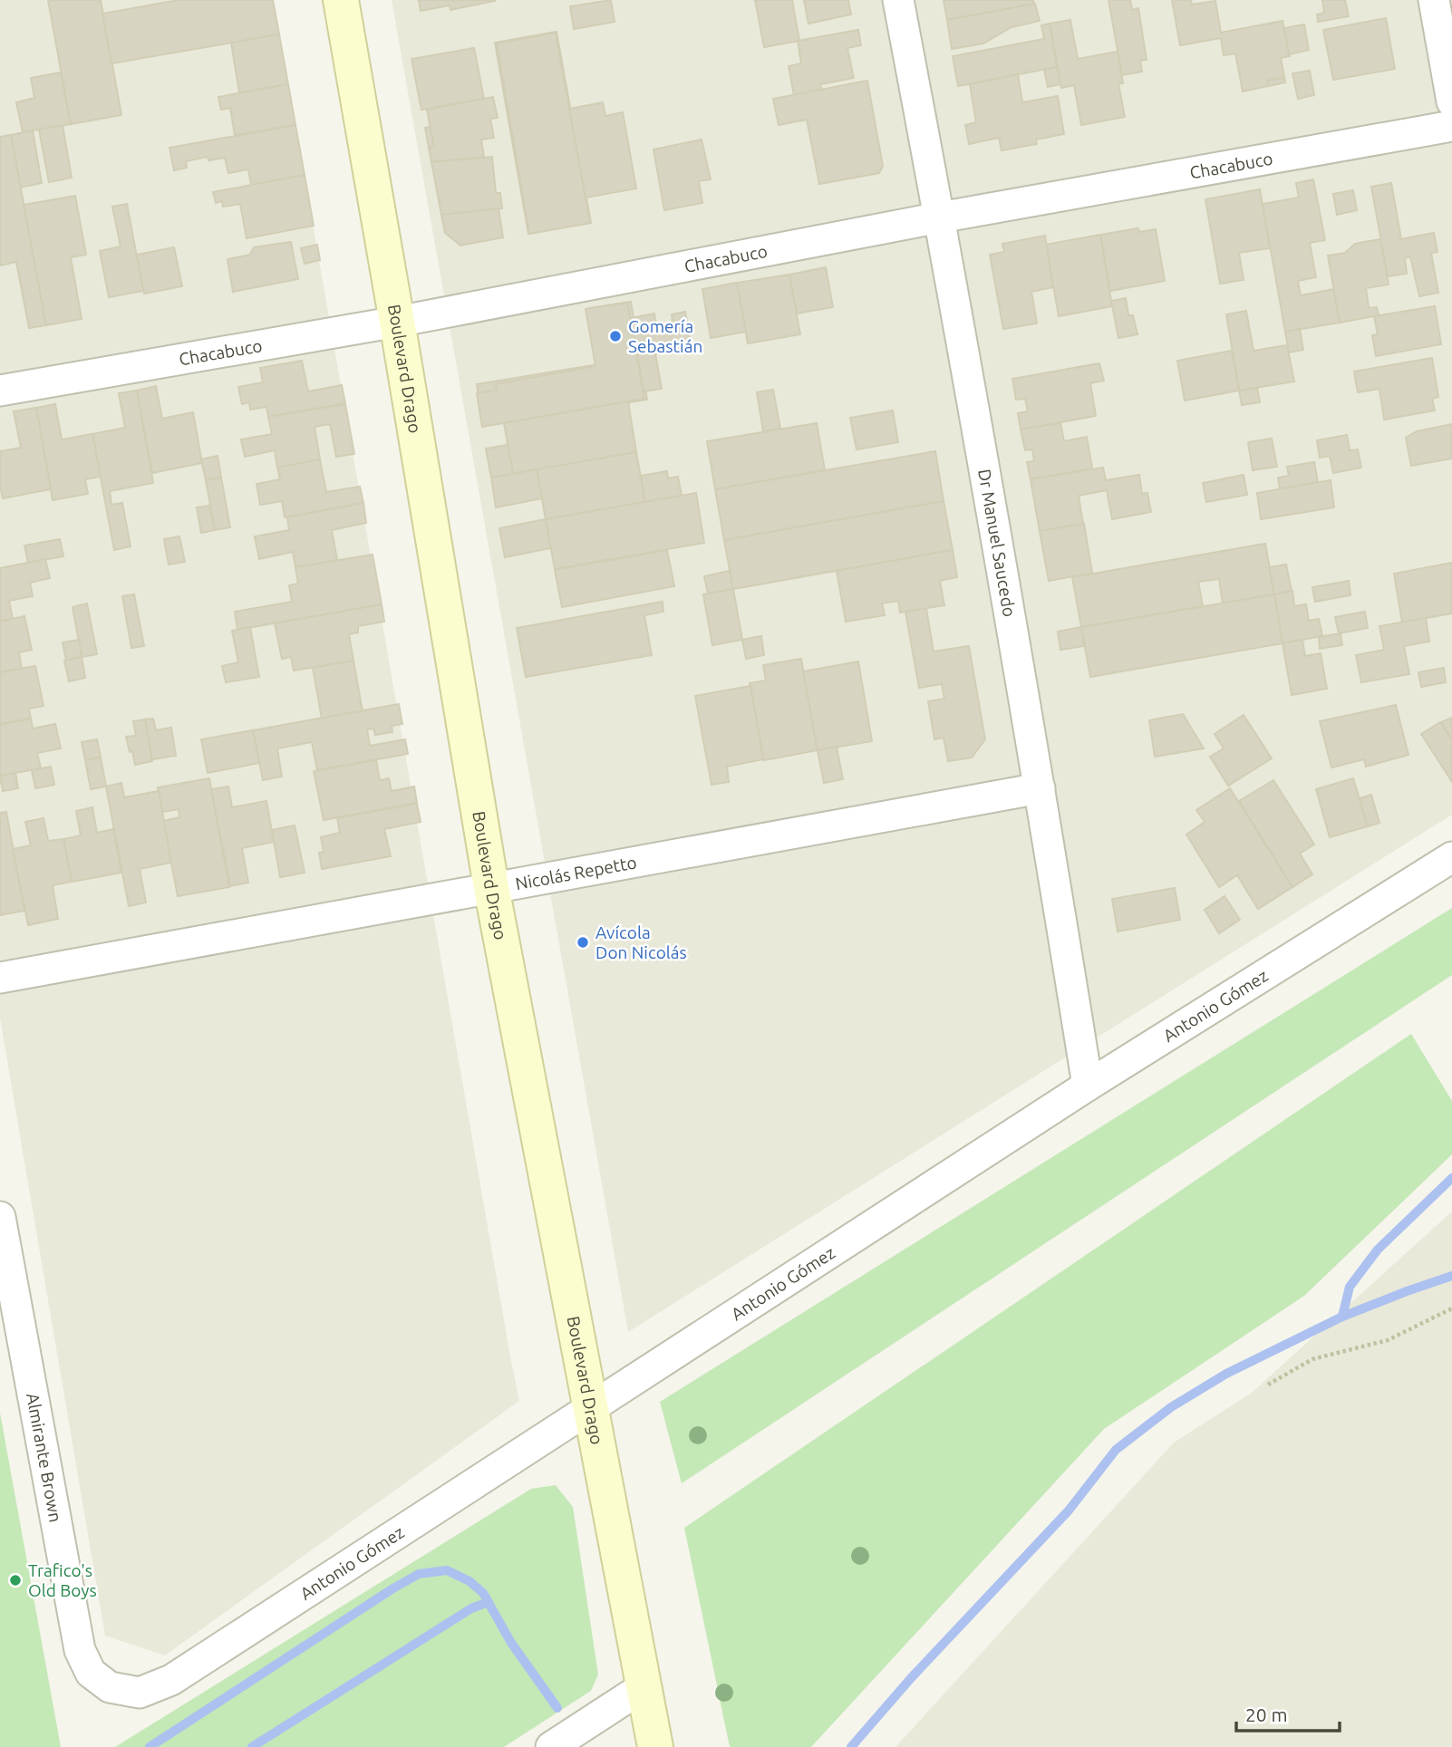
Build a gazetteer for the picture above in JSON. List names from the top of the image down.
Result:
{
  "streets": {
    "main road": ["Boulevard Drago"],
    "street": [
      "Chacabuco",
      "Dr Manuel Saucedo",
      "Nicolás Repetto",
      "Antonio Gómez",
      "Almirante Brown"
    ]
  },
  "crossings": [
    ["Chacabuco", "Boulevard Drago"],
    ["Chacabuco", "Dr Manuel Saucedo"],
    ["Boulevard Drago", "Nicolás Repetto"],
    ["Boulevard Drago", "Antonio Gómez"],
    ["Dr Manuel Saucedo", "Nicolás Repetto"],
    ["Dr Manuel Saucedo", "Antonio Gómez"],
    ["Antonio Gómez", "Almirante Brown"]
  ],
  "places": ["Gomería Sebastián", "Avícola Don Nicolás", "Trafico's Old Boys"],
  "scale_bar": "20 m"
}
